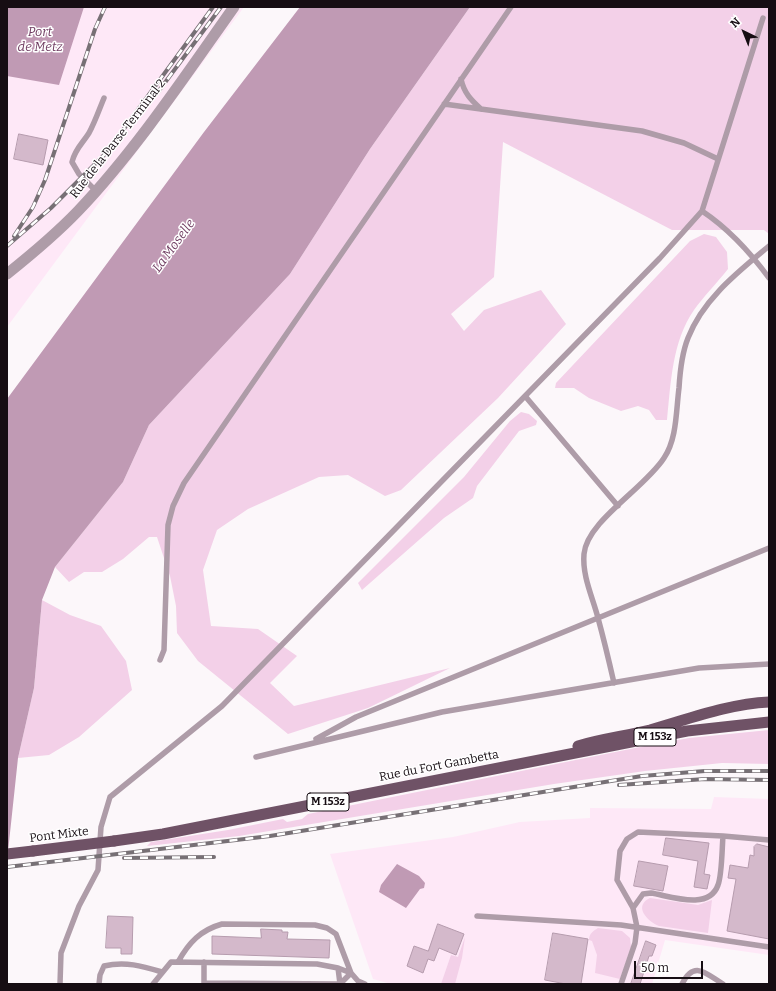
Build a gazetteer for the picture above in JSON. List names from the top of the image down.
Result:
{
  "streets": {
    "main road": ["M 153z", "Rue du Fort Gambetta", "Pont Mixte"],
    "street": ["Rue de la Darse Terminal 2"]
  },
  "crossings": [
    ["Rue du Fort Gambetta", "Pont Mixte"]
  ],
  "water": ["Port de Metz", "La Moselle"],
  "scale_bar": "50 m",
  "north": "top left"
}
